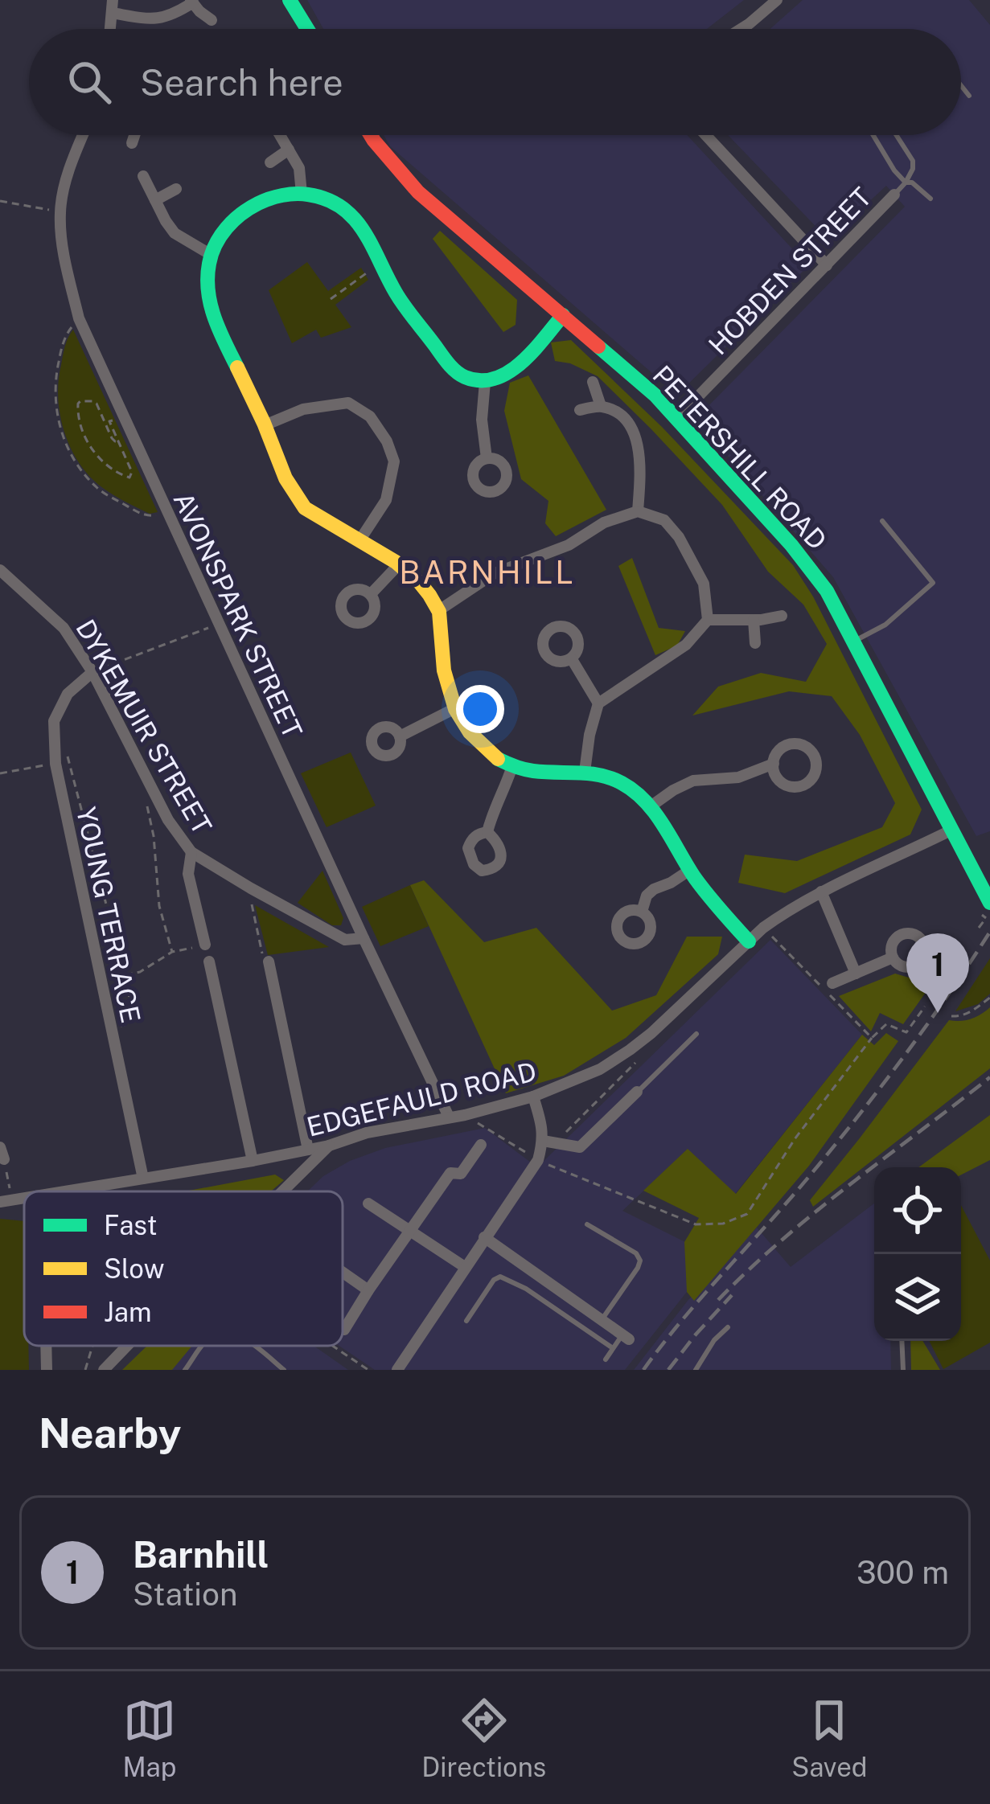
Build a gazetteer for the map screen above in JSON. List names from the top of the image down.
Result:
{
  "streets": {
    "street": [
      "HOBDEN STREET",
      "PETERSHILL ROAD",
      "AVONSPARK STREET",
      "DYKEMUIR STREET",
      "YOUNG TERRACE",
      "EDGEFAULD ROAD"
    ]
  },
  "crossings": [
    ["HOBDEN STREET", "PETERSHILL ROAD"],
    ["PETERSHILL ROAD", "EDGEFAULD ROAD"],
    ["AVONSPARK STREET", "DYKEMUIR STREET"],
    ["AVONSPARK STREET", "EDGEFAULD ROAD"],
    ["DYKEMUIR STREET", "YOUNG TERRACE"],
    ["YOUNG TERRACE", "EDGEFAULD ROAD"]
  ],
  "districts": ["BARNHILL"],
  "legend": ["Fast", "Slow", "Jam"],
  "page": {
    "search": "Search here",
    "pins": "1",
    "heading": "Nearby",
    "list": [
      {
        "mark": "1",
        "name": "Barnhill",
        "note": "Station",
        "value": "300 m"
      }
    ],
    "nav": ["Map", "Directions", "Saved"]
  }
}
